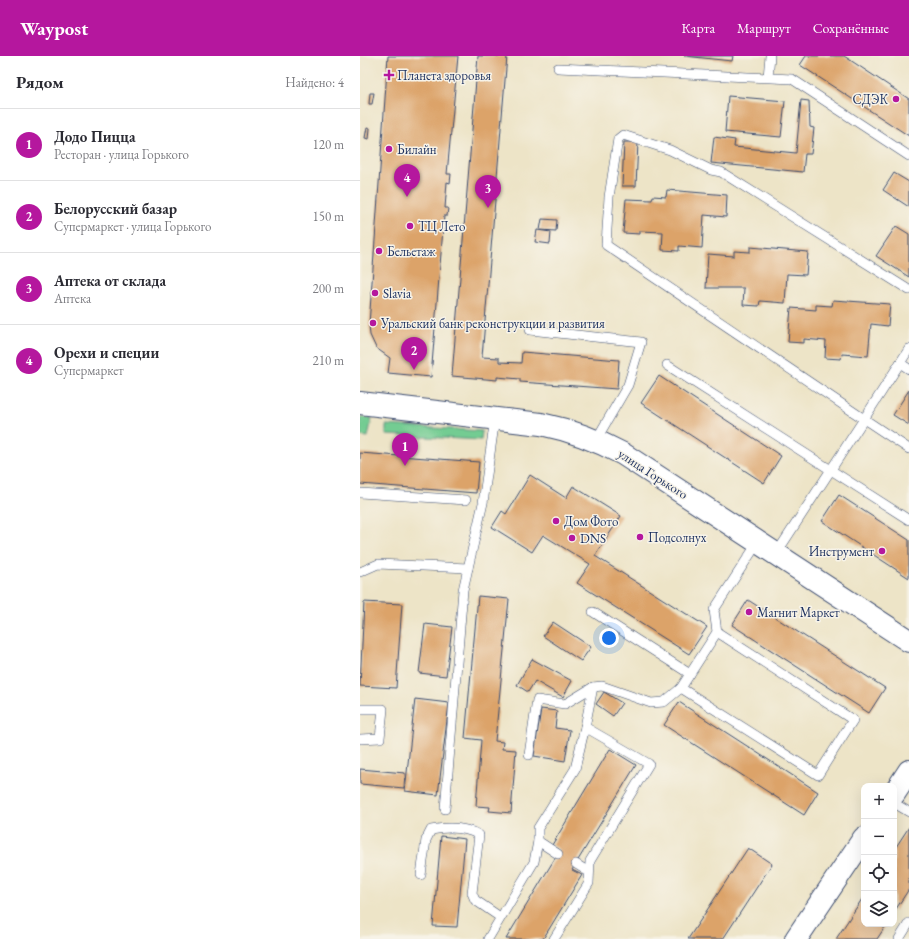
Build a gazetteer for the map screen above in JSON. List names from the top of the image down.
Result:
{
  "streets": {
    "street": ["улица Горького"]
  },
  "places": {
    "health": ["Планета здоровья"],
    "other": [
      "СДЭК",
      "Билайн",
      "ТЦ Лето",
      "Бельетаж",
      "Slavia",
      "Уральский банк реконструкции и развития",
      "Дом Фото",
      "Подсолнух",
      "DNS",
      "Инструмент",
      "Магнит Маркет"
    ]
  },
  "page": {
    "header": "Waypost",
    "nav": ["Карта", "Маршрут", "Сохранённые"],
    "heading": ["Рядом", "Найдено: 4"],
    "list": [
      {
        "mark": "1",
        "name": "Додо Пицца",
        "note": "Ресторан · улица Горького",
        "value": "120 m"
      },
      {
        "mark": "2",
        "name": "Белорусский базар",
        "note": "Супермаркет · улица Горького",
        "value": "150 m"
      },
      {
        "mark": "3",
        "name": "Аптека от склада",
        "note": "Аптека",
        "value": "200 m"
      },
      {
        "mark": "4",
        "name": "Орехи и специи",
        "note": "Супермаркет",
        "value": "210 m"
      }
    ],
    "pins": [
      "4",
      "3",
      "2",
      "1"
    ],
    "map_buttons": ["+", "−"]
  }
}
